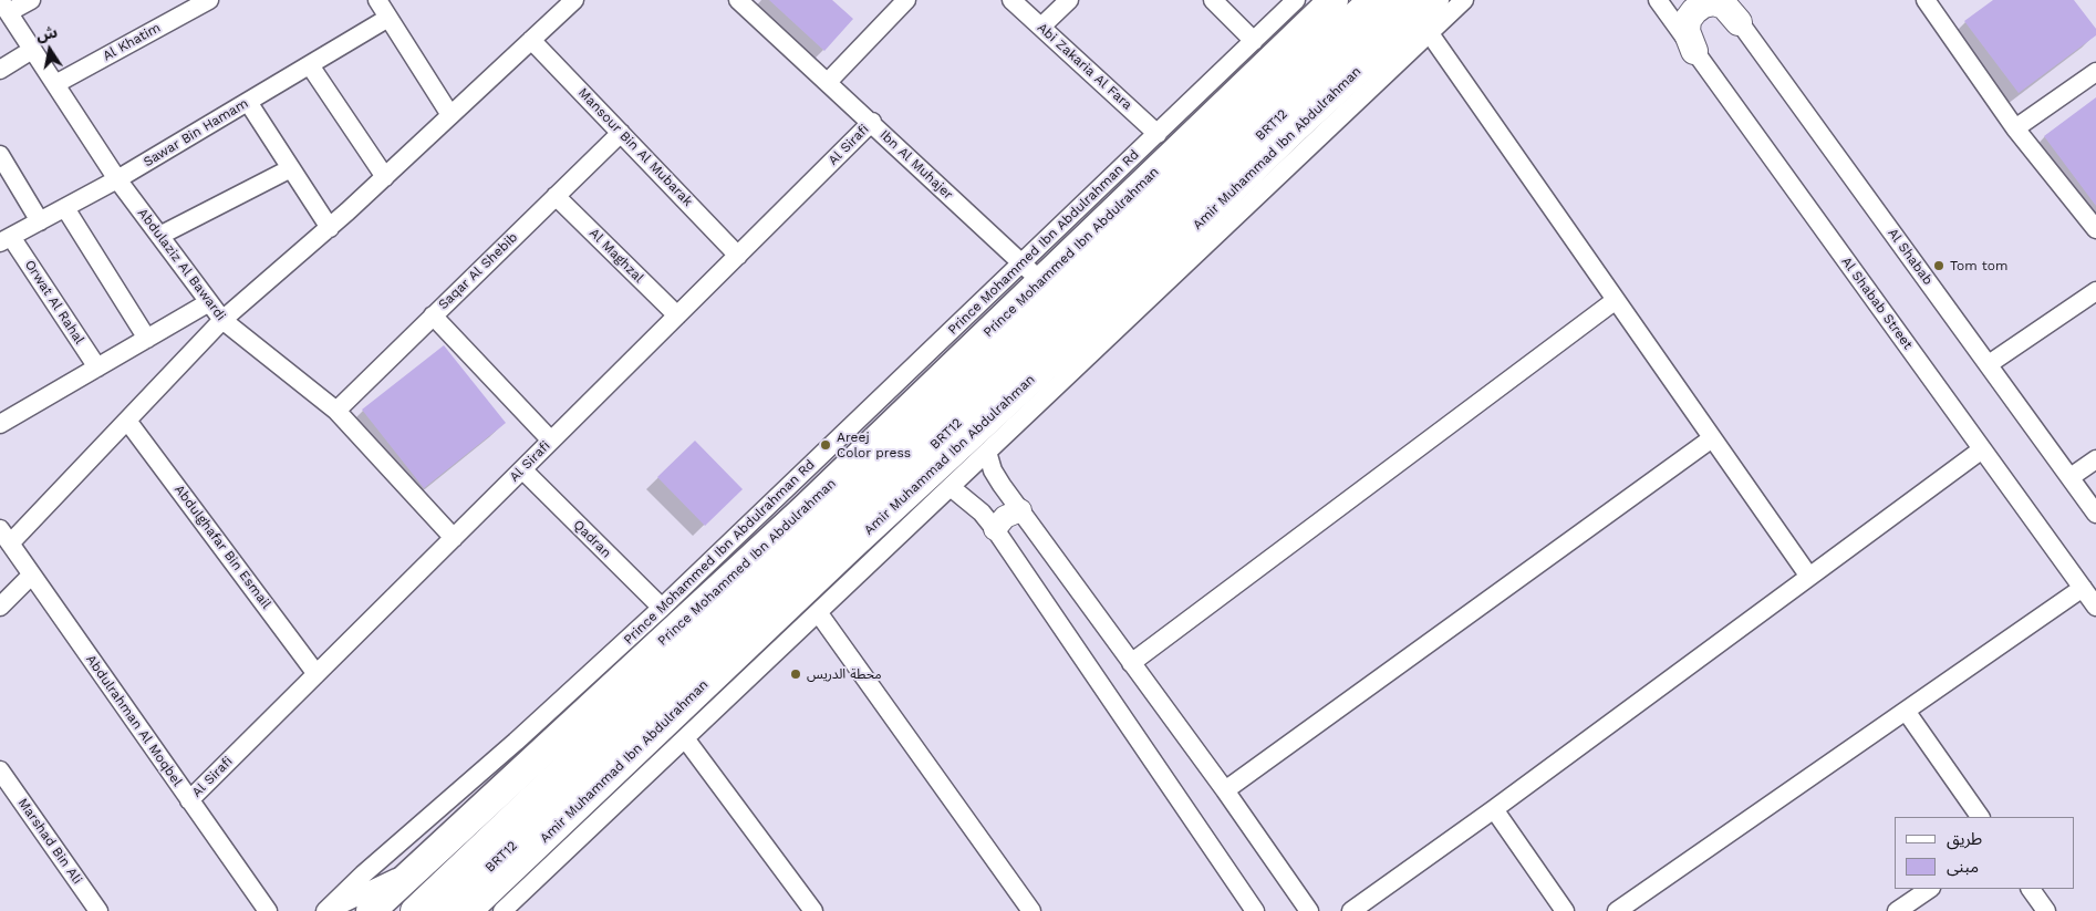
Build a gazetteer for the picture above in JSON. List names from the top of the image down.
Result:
{
  "streets": {
    "main road": ["BRT12", "Amir Muhammad Ibn Abdulrahman", "Prince Mohammed Ibn Abdulrahman"],
    "street": [
      "Al Khatim",
      "Abi Zakaria Al Fara",
      "Sawar Bin Hamam",
      "Al Sirafi",
      "Mansour Bin Al Mubarak",
      "Ibn Al Muhajer",
      "Prince Mohammed Ibn Abdulrahman Rd",
      "Al Maghzal",
      "Al Shabab",
      "Abdulaziz Al Bawardi",
      "Saqar Al Shebib",
      "Orwat Al Rahal",
      "Al Shabab Street",
      "Qadran",
      "Abdulghafar Bin Esmail",
      "Abdulrahman Al Moqbel",
      "Marshad Bin Ali"
    ]
  },
  "crossings": [
    ["Al Khatim", "Abdulaziz Al Bawardi"],
    ["Abi Zakaria Al Fara", "Prince Mohammed Ibn Abdulrahman Rd"],
    ["Sawar Bin Hamam", "Abdulaziz Al Bawardi"],
    ["Sawar Bin Hamam", "Orwat Al Rahal"],
    ["Al Sirafi", "Mansour Bin Al Mubarak"],
    ["Al Sirafi", "Ibn Al Muhajer"],
    ["Al Sirafi", "Al Maghzal"],
    ["Al Sirafi", "Abdulaziz Al Bawardi"],
    ["Al Sirafi", "Qadran"],
    ["Al Sirafi", "Abdulghafar Bin Esmail"],
    ["Al Sirafi", "Abdulrahman Al Moqbel"],
    ["Mansour Bin Al Mubarak", "Saqar Al Shebib"],
    ["Ibn Al Muhajer", "Prince Mohammed Ibn Abdulrahman Rd"],
    ["Ibn Al Muhajer", "Prince Mohammed Ibn Abdulrahman"],
    ["Prince Mohammed Ibn Abdulrahman Rd", "Prince Mohammed Ibn Abdulrahman"],
    ["Prince Mohammed Ibn Abdulrahman Rd", "Qadran"],
    ["Al Maghzal", "Saqar Al Shebib"],
    ["Abdulaziz Al Bawardi", "Saqar Al Shebib"]
  ],
  "places": ["Tom tom", "Areej Color press", "محطة الدريس"],
  "legend": ["طريق", "مبنى"],
  "north": "top"
}
